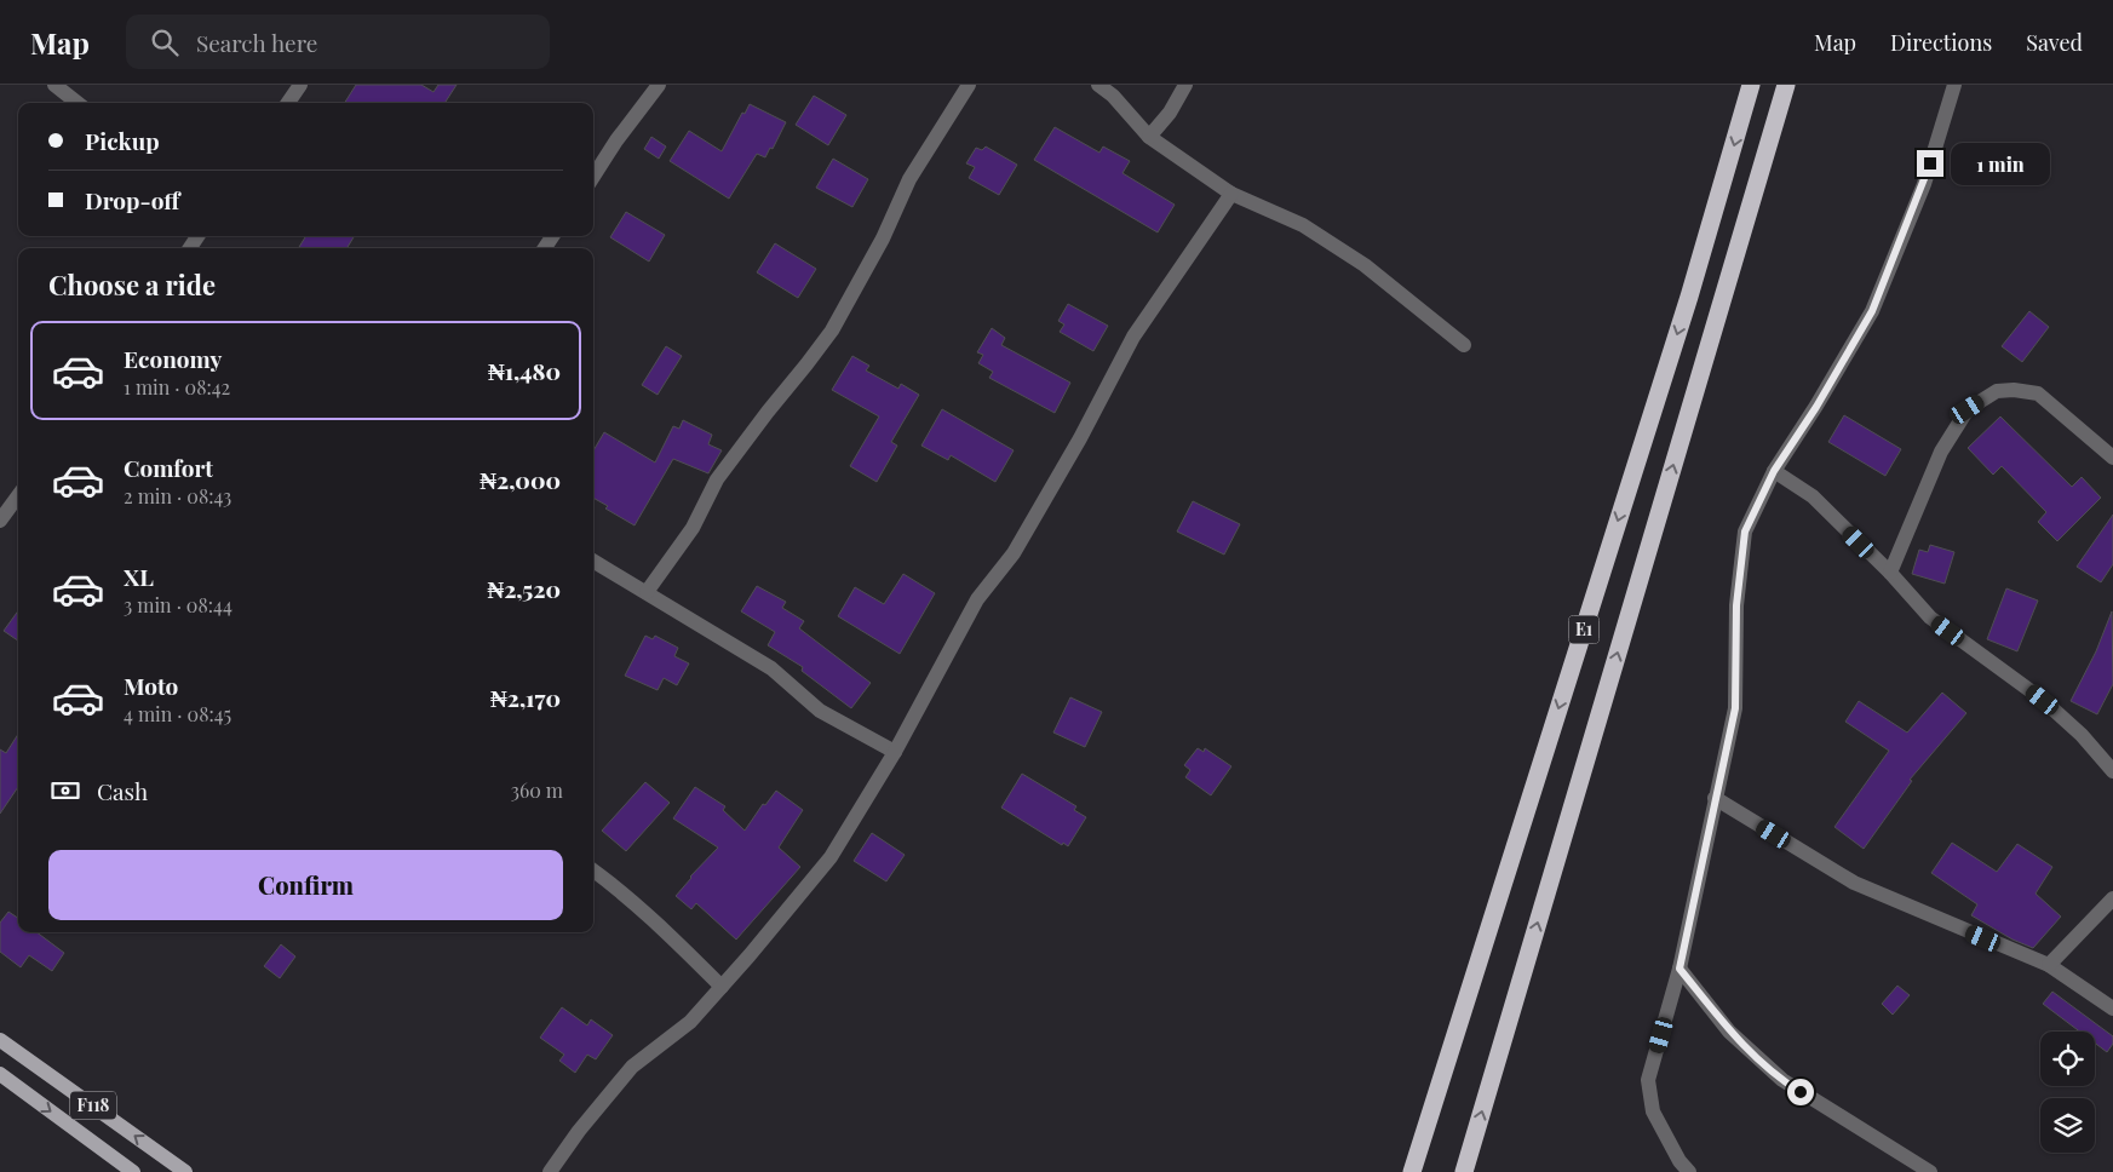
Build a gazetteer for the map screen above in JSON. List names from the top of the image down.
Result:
{
  "streets": {
    "highway": ["E1"],
    "main road": ["F118"]
  },
  "page": {
    "header": "Map",
    "search": "Search here",
    "nav": ["Map", "Directions", "Saved"],
    "banner": ["Pickup", "Drop-off"],
    "bubble": "1 min",
    "heading": "Choose a ride",
    "list": [
      {
        "name": "Economy",
        "note": "1 min · 08:42",
        "value": "₦1,480"
      },
      {
        "name": "Comfort",
        "note": "2 min · 08:43",
        "value": "₦2,000"
      },
      {
        "name": "XL",
        "note": "3 min · 08:44",
        "value": "₦2,520"
      },
      {
        "name": "Moto",
        "note": "4 min · 08:45",
        "value": "₦2,170"
      }
    ],
    "pay": ["Cash", "360 m"],
    "buttons": "Confirm"
  }
}
